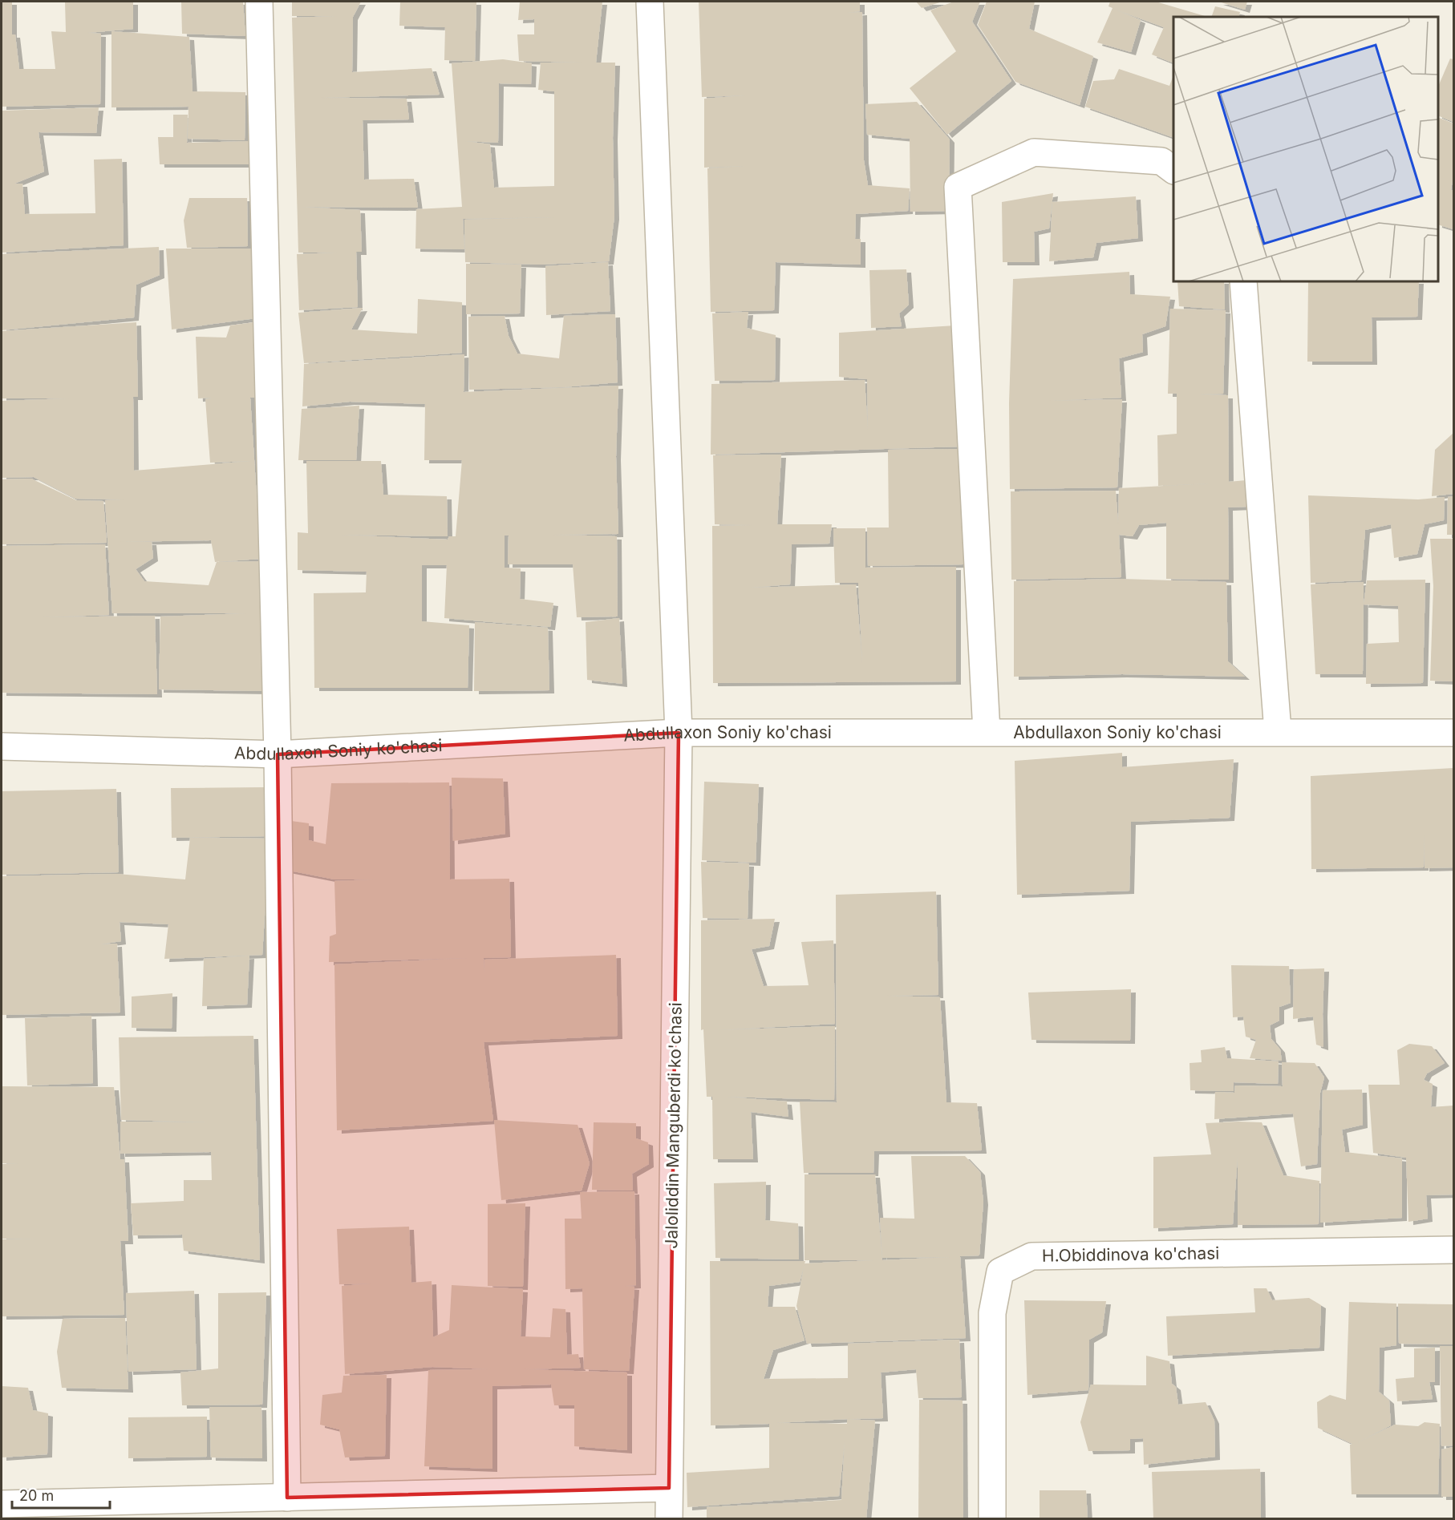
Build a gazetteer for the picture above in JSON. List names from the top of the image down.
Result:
{
  "streets": {
    "street": ["Abdullaxon Soniy ko'chasi", "Jaloliddin Manguberdi ko'chasi", "H.Obiddinova ko'chasi"]
  },
  "crossings": [
    ["Abdullaxon Soniy ko'chasi", "Jaloliddin Manguberdi ko'chasi"]
  ],
  "scale_bar": "20 m"
}
